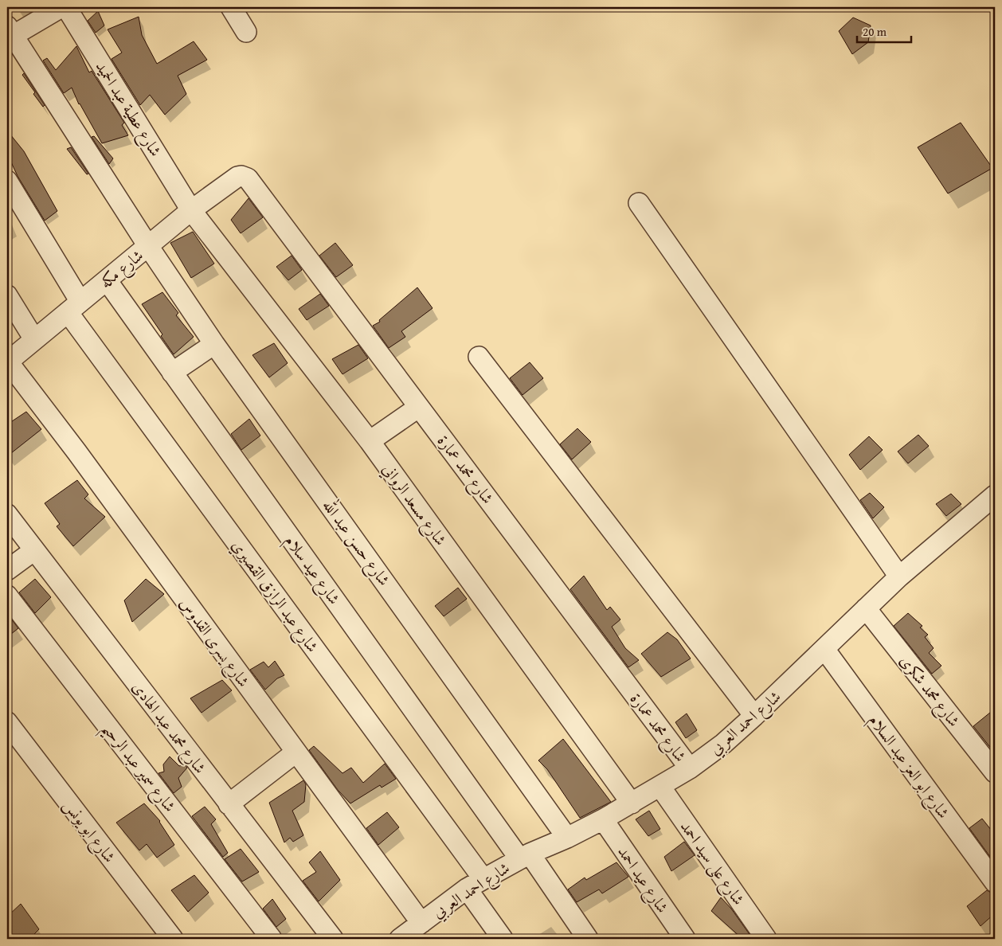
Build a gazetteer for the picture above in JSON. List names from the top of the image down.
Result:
{
  "streets": {
    "street": [
      "شارع عطية عبد الحميد",
      "شارع مكه",
      "شارع محمد عمارة",
      "شارع مسعد الرواني",
      "شارع حسن عبد الله",
      "شارع عيد سلام",
      "شارع عبد الرازق القصيري",
      "شارع يسرى القدوس",
      "شارع محمد شكرى",
      "شارع احمد العربي",
      "شارع محمد عبد الهادى",
      "شارع ابو العز عبد السلام",
      "شارع سمير عبد الرحيم",
      "شارع ابو يونس",
      "شارع على سيد احمد",
      "شارع عيد احمد"
    ]
  },
  "crossings": [
    ["شارع عطية عبد الحميد", "شارع مكه"],
    ["شارع عطية عبد الحميد", "شارع مسعد الرواني"],
    ["شارع مكه", "شارع محمد عمارة"],
    ["شارع مكه", "شارع مسعد الرواني"],
    ["شارع مكه", "شارع حسن عبد الله"],
    ["شارع مكه", "شارع عيد سلام"],
    ["شارع مكه", "شارع عبد الرازق القصيري"],
    ["شارع مكه", "شارع يسرى القدوس"],
    ["شارع محمد عمارة", "شارع احمد العربي"],
    ["شارع مسعد الرواني", "شارع احمد العربي"],
    ["شارع حسن عبد الله", "شارع احمد العربي"],
    ["شارع عيد سلام", "شارع احمد العربي"],
    ["شارع عبد الرازق القصيري", "شارع احمد العربي"],
    ["شارع يسرى القدوس", "شارع احمد العربي"],
    ["شارع محمد شكرى", "شارع احمد العربي"],
    ["شارع احمد العربي", "شارع ابو العز عبد السلام"],
    ["شارع احمد العربي", "شارع على سيد احمد"],
    ["شارع احمد العربي", "شارع عيد احمد"]
  ],
  "scale_bar": "20 m"
}
